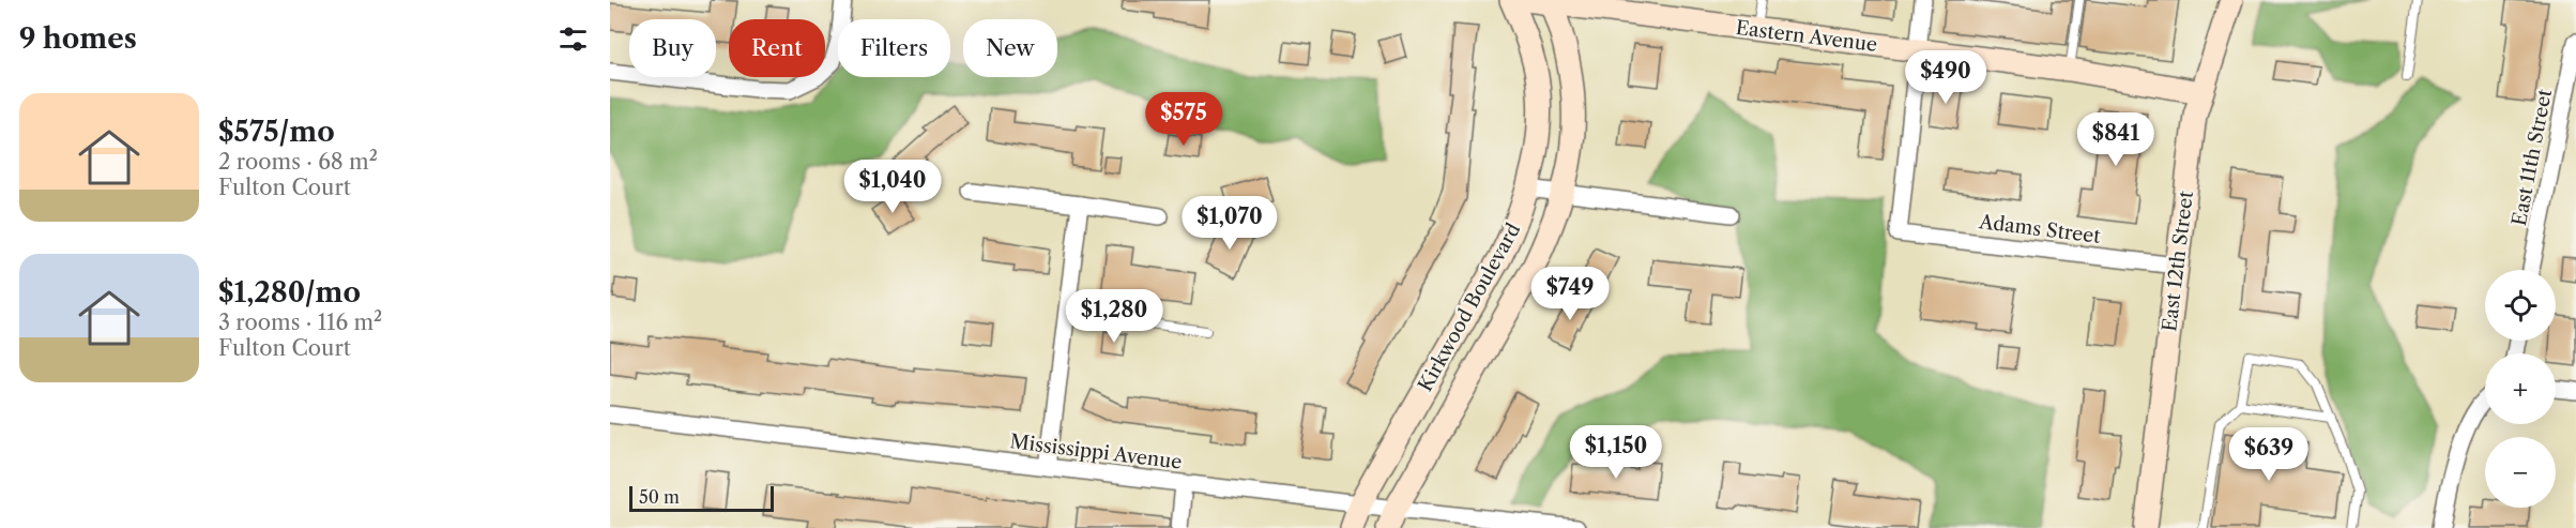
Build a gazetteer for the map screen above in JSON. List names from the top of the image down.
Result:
{
  "streets": {
    "street": [
      "Eastern Avenue",
      "East 11th Street",
      "Adams Street",
      "East 12th Street",
      "Kirkwood Boulevard",
      "Mississippi Avenue"
    ]
  },
  "crossings": [
    ["Eastern Avenue", "Adams Street"],
    ["Eastern Avenue", "East 12th Street"],
    ["Eastern Avenue", "Kirkwood Boulevard"],
    ["Adams Street", "East 12th Street"],
    ["Kirkwood Boulevard", "Mississippi Avenue"]
  ],
  "scale_bar": "50 m",
  "page": {
    "heading": "9 homes",
    "chip": [
      "Buy",
      "Rent",
      "Filters",
      "New"
    ],
    "price": [
      "$490",
      "$575",
      "$841",
      "$1,040",
      "$1,070",
      "$749",
      "$1,280",
      "$1,150",
      "$639"
    ],
    "list": [
      {
        "name": "$575/mo",
        "note": "2 rooms · 68 m² · Fulton Court"
      },
      {
        "name": "$1,280/mo",
        "note": "3 rooms · 116 m² · Fulton Court"
      }
    ],
    "map_buttons": ["+", "−"],
    "scale": "50 m"
  }
}
